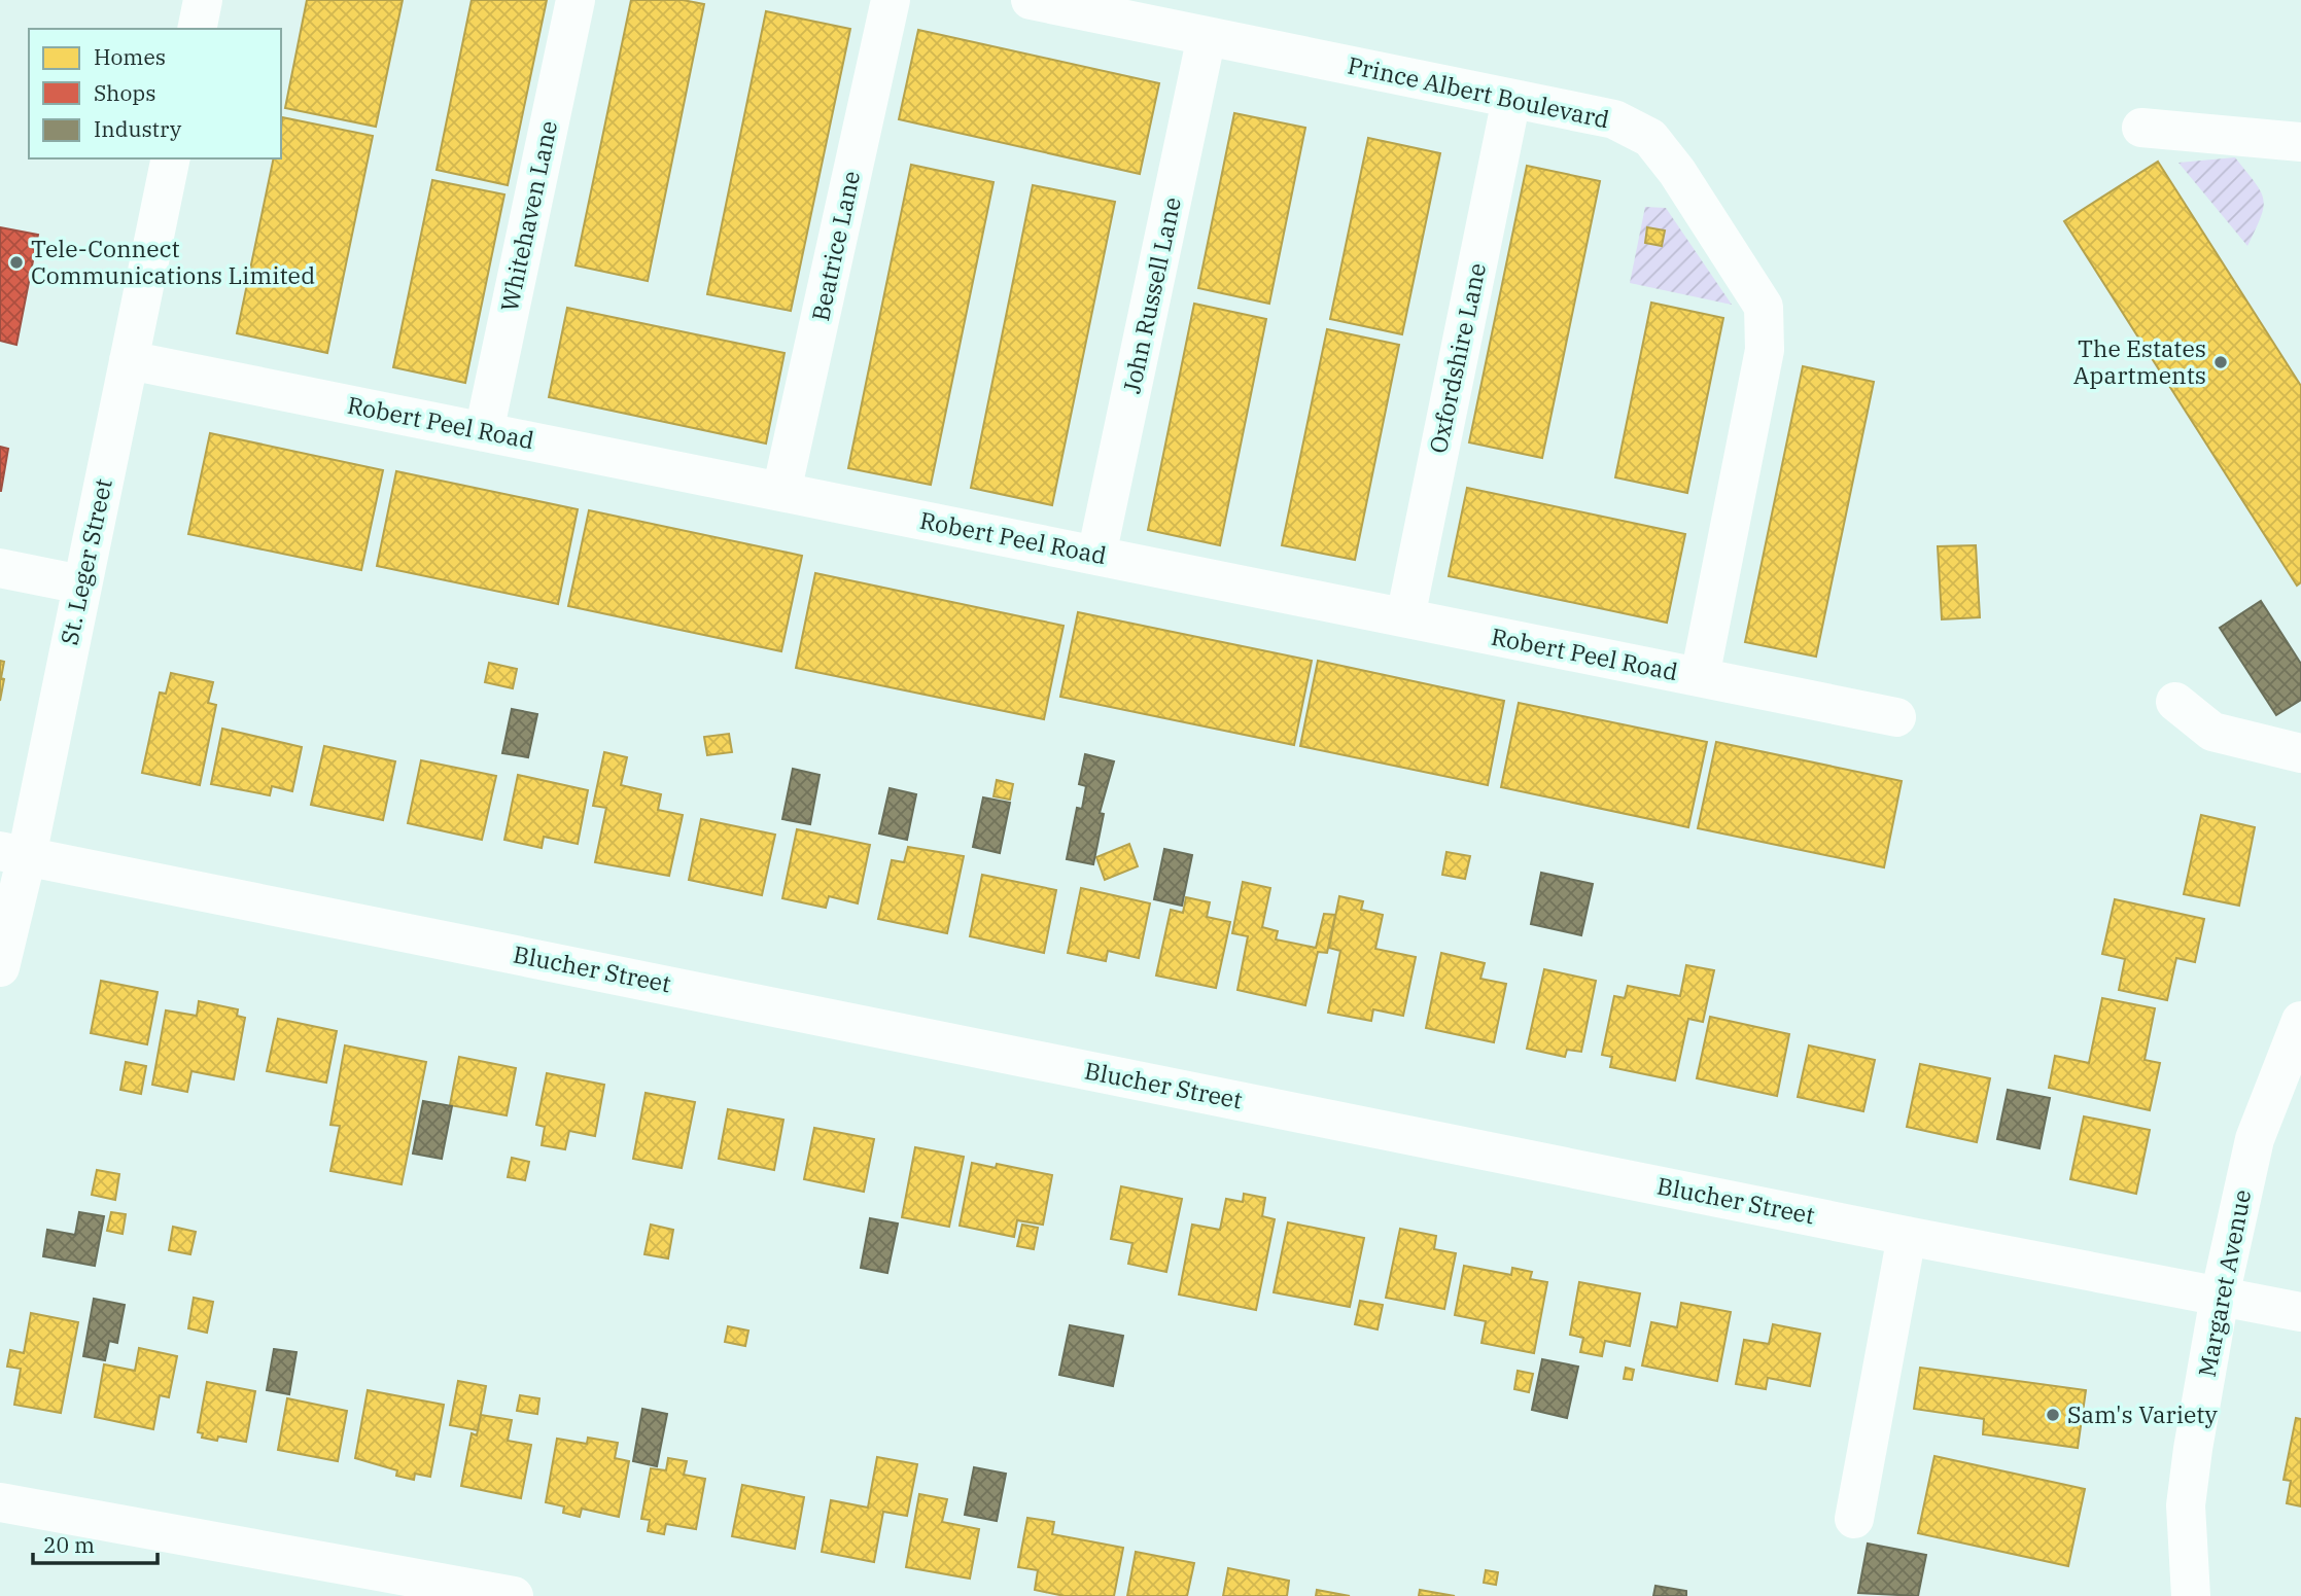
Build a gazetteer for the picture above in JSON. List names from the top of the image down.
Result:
{
  "streets": {
    "street": [
      "Prince Albert Boulevard",
      "Whitehaven Lane",
      "Beatrice Lane",
      "John Russell Lane",
      "Oxfordshire Lane",
      "Robert Peel Road",
      "St. Leger Street",
      "Blucher Street",
      "Margaret Avenue"
    ]
  },
  "crossings": [
    ["Prince Albert Boulevard", "John Russell Lane"],
    ["Prince Albert Boulevard", "Oxfordshire Lane"],
    ["Prince Albert Boulevard", "Robert Peel Road"],
    ["Whitehaven Lane", "Robert Peel Road"],
    ["Beatrice Lane", "Robert Peel Road"],
    ["John Russell Lane", "Robert Peel Road"],
    ["Oxfordshire Lane", "Robert Peel Road"],
    ["Robert Peel Road", "St. Leger Street"],
    ["St. Leger Street", "Blucher Street"],
    ["Blucher Street", "Margaret Avenue"]
  ],
  "places": ["Tele-Connect Communications Limited", "The Estates Apartments", "Sam's Variety"],
  "legend": ["Homes", "Shops", "Industry"],
  "scale_bar": "20 m"
}
